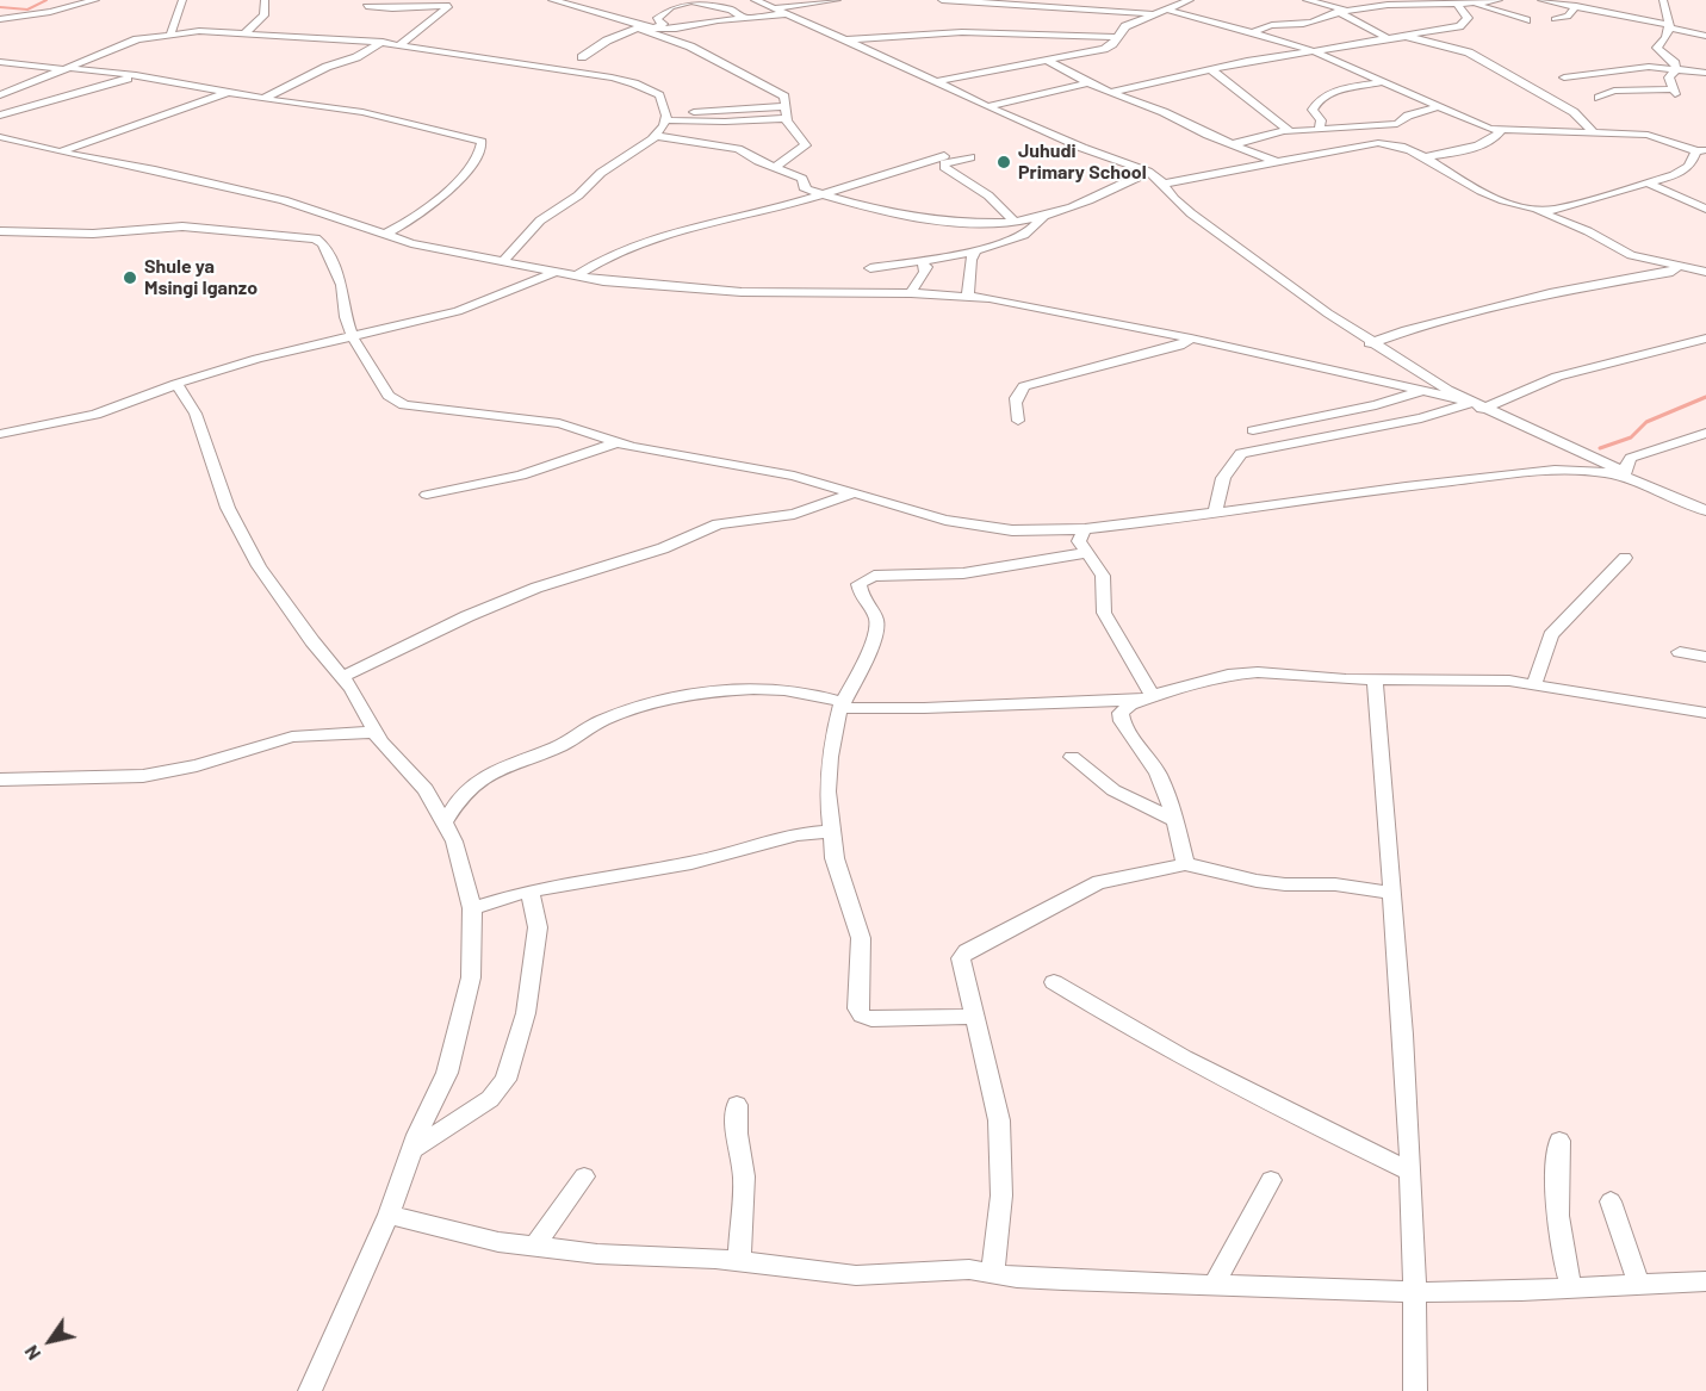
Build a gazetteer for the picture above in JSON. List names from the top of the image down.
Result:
{
  "places": ["Juhudi Primary School", "Shule ya Msingi Iganzo"],
  "north": "bottom left"
}
